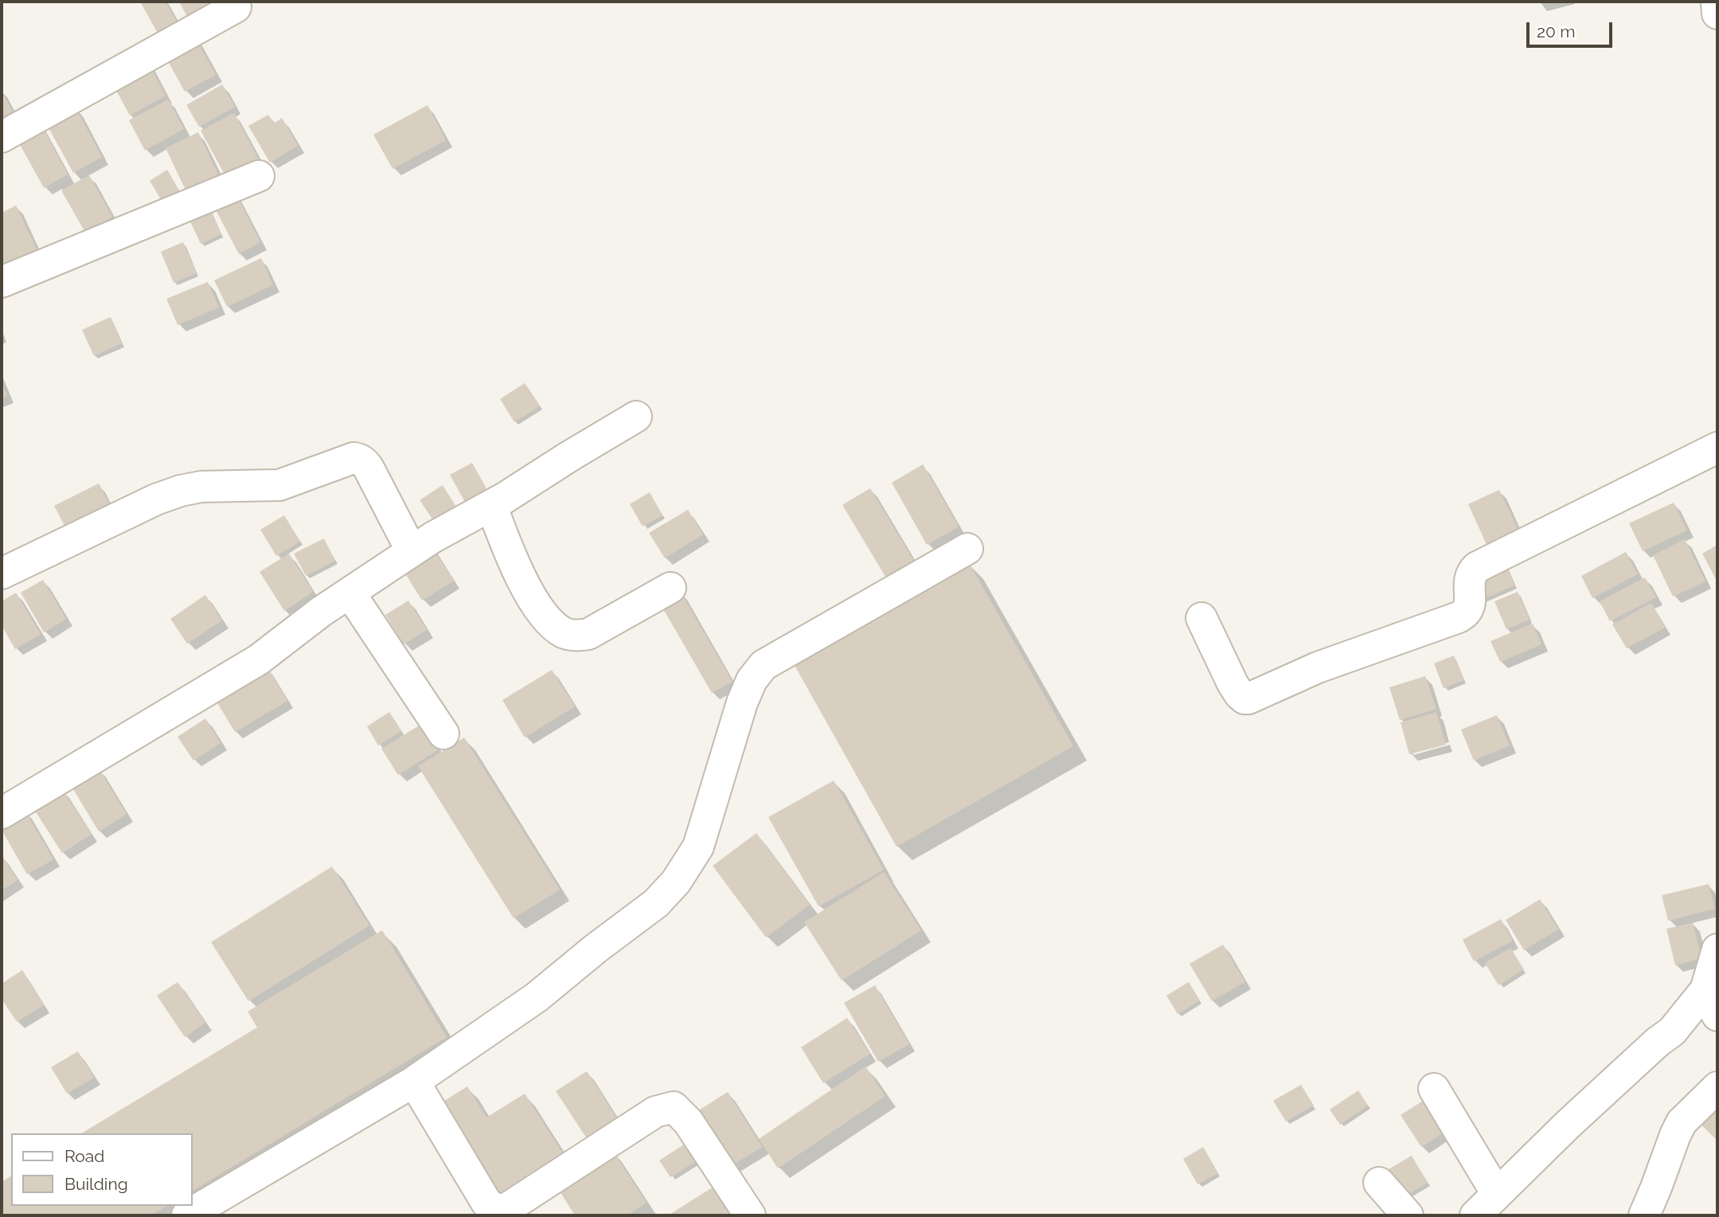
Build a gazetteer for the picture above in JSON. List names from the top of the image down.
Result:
{
  "legend": ["Road", "Building"],
  "scale_bar": "20 m"
}
